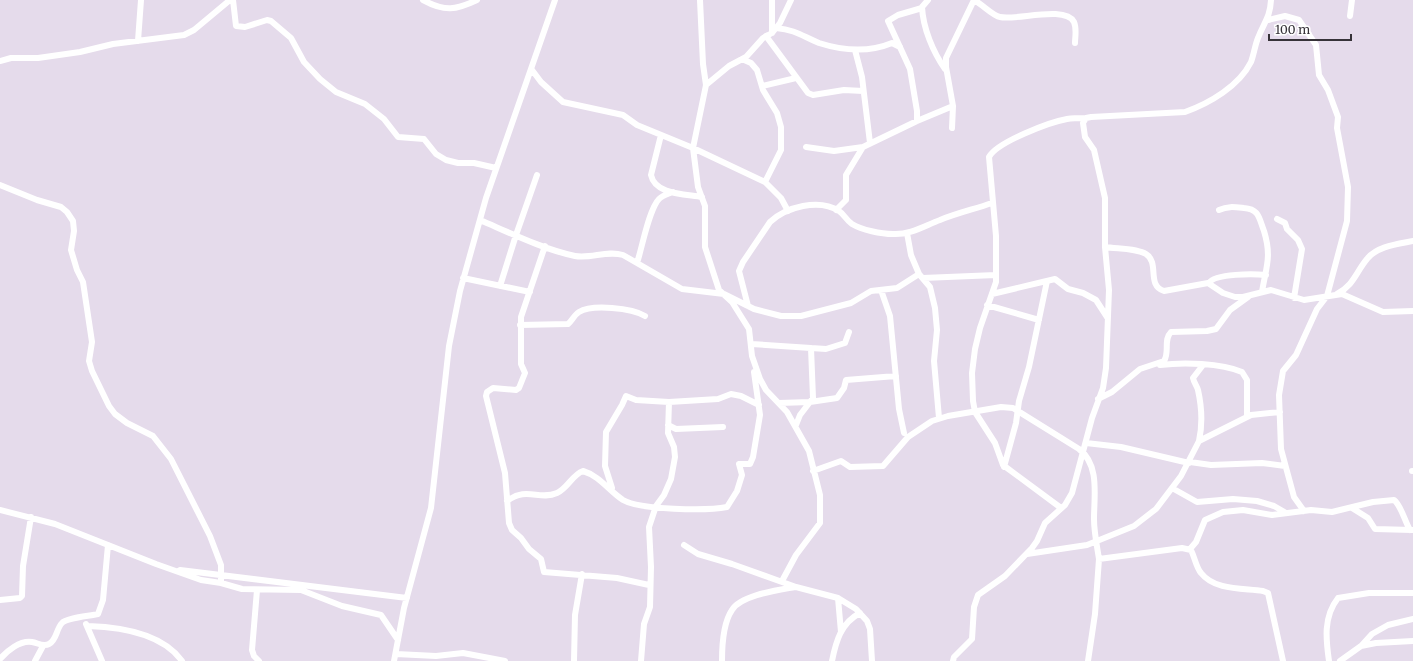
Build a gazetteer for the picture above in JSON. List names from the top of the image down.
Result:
{
  "scale_bar": "100 m"
}
